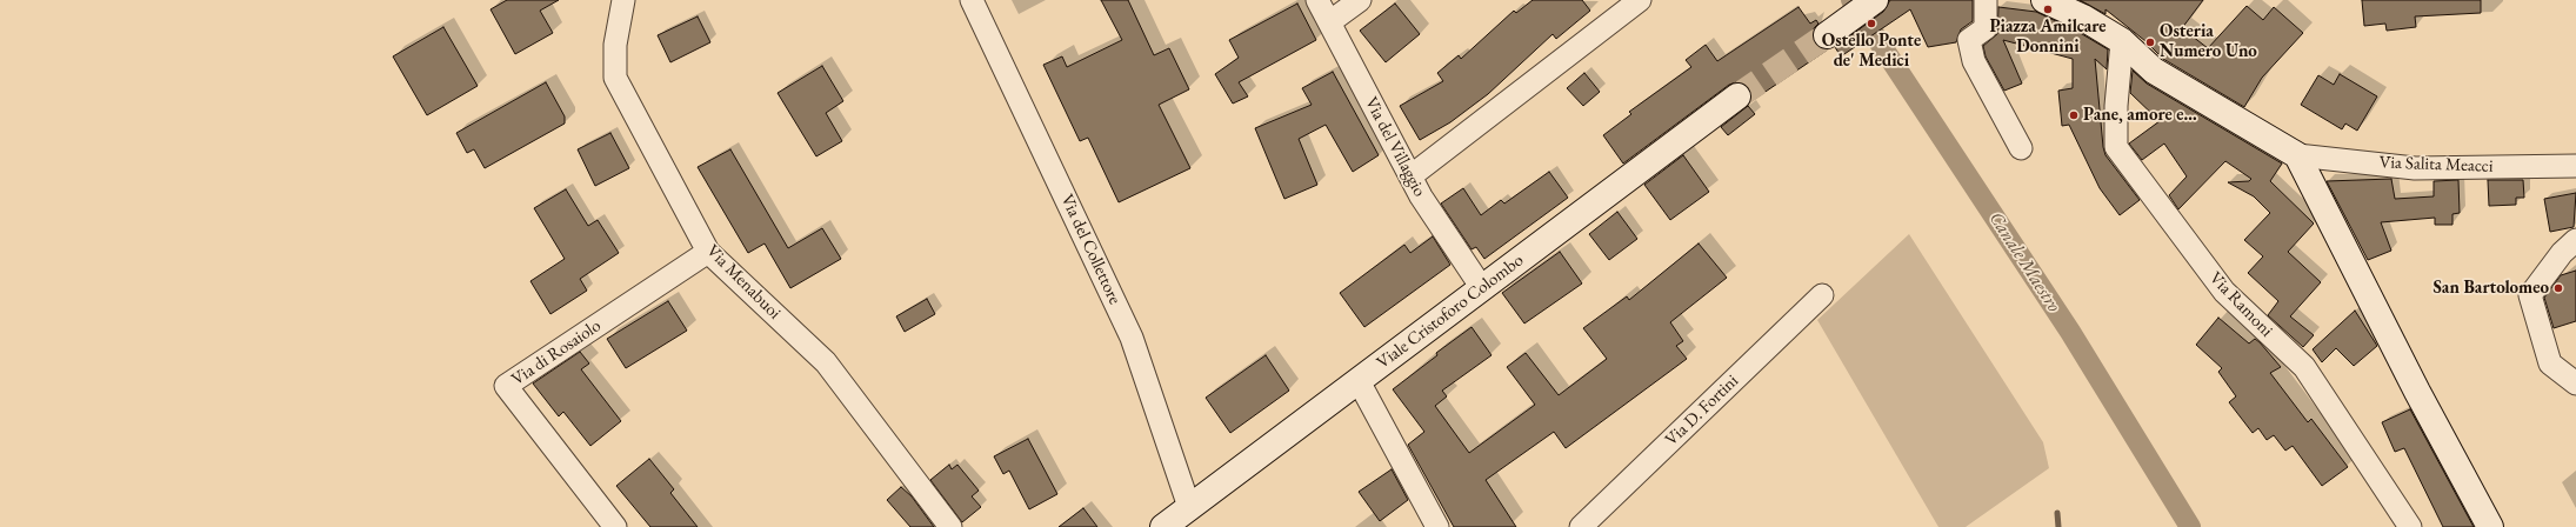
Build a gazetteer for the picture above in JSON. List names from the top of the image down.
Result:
{
  "streets": {
    "street": [
      "Via del Villaggio",
      "Via Salita Meacci",
      "Via del Collettore",
      "Via Menabuoi",
      "Via Ramoni",
      "Viale Cristoforo Colombo",
      "Via di Rosaiolo",
      "Via D. Fortini"
    ]
  },
  "crossings": [
    ["Via del Villaggio", "Viale Cristoforo Colombo"],
    ["Via del Collettore", "Viale Cristoforo Colombo"],
    ["Via Menabuoi", "Via di Rosaiolo"]
  ],
  "water": ["Canale Maestro"],
  "places": [
    "Piazza Amilcare Donnini",
    "Ostello Ponte de' Medici",
    "Osteria Numero Uno",
    "Pane, amore e...",
    "San Bartolomeo"
  ]
}
